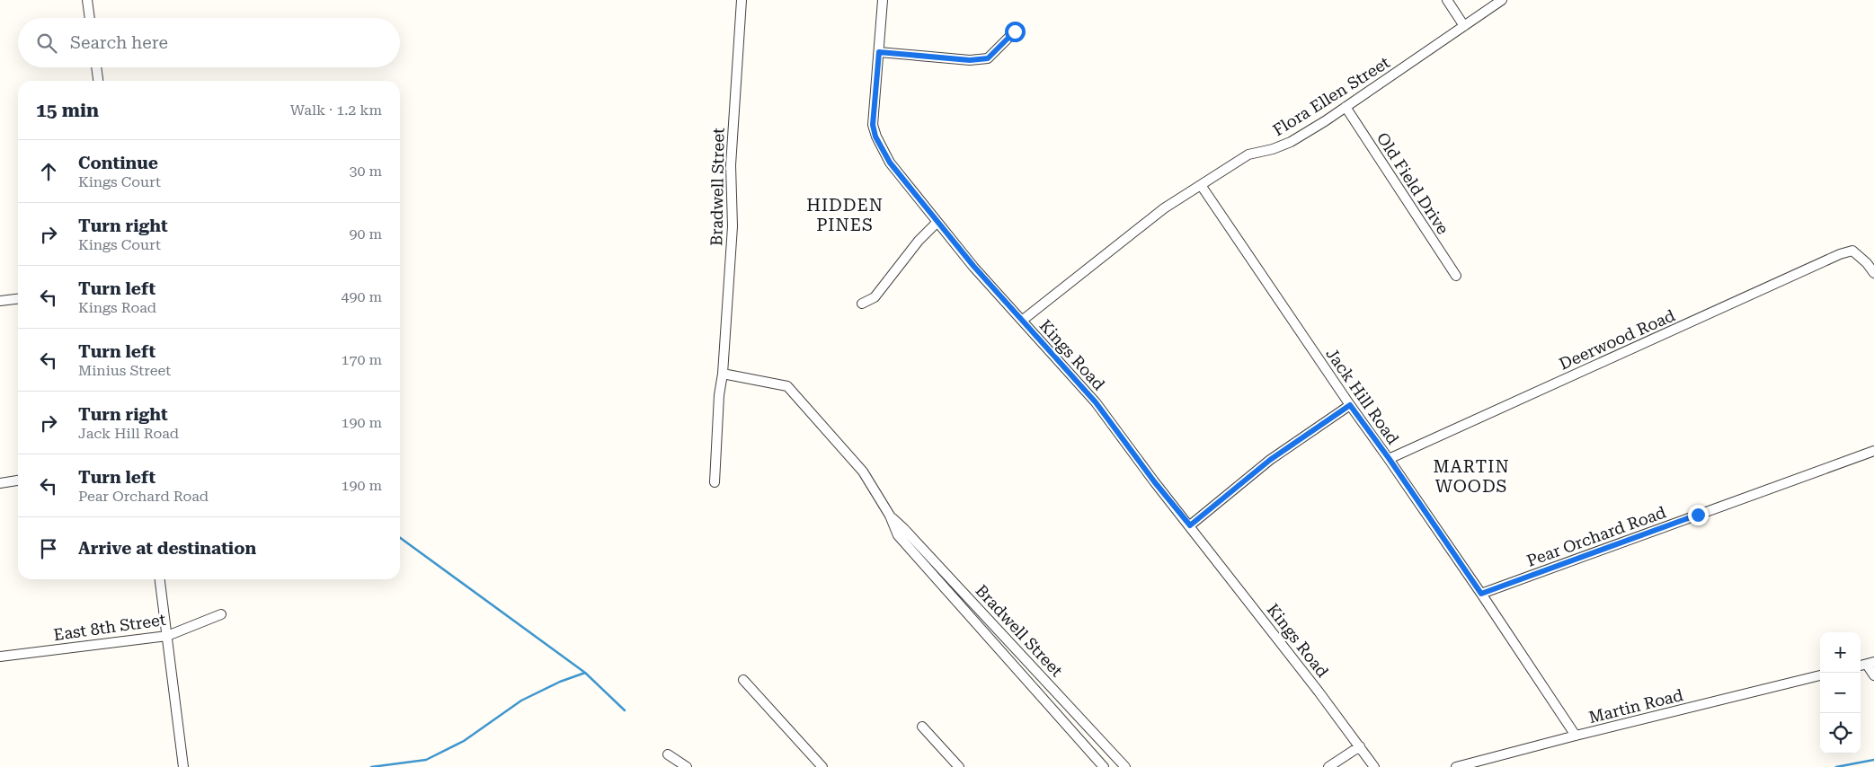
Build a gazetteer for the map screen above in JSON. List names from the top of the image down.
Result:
{
  "streets": {
    "street": [
      "Flora Ellen Street",
      "Old Field Drive",
      "Bradwell Street",
      "Deerwood Road",
      "Kings Road",
      "Jack Hill Road",
      "Pear Orchard Road",
      "East 8th Street",
      "Martin Road"
    ]
  },
  "crossings": [
    ["Flora Ellen Street", "Old Field Drive"],
    ["Flora Ellen Street", "Kings Road"],
    ["Flora Ellen Street", "Jack Hill Road"],
    ["Deerwood Road", "Jack Hill Road"],
    ["Jack Hill Road", "Pear Orchard Road"],
    ["Jack Hill Road", "Martin Road"]
  ],
  "districts": ["HIDDEN PINES", "MARTIN WOODS"],
  "page": {
    "search": "Search here",
    "heading": ["15 min", "Walk · 1.2 km"],
    "list": [
      ["Continue", "Kings Court", "30 m"],
      ["Turn right", "Kings Court", "90 m"],
      ["Turn left", "Kings Road", "490 m"],
      ["Turn left", "Minius Street", "170 m"],
      ["Turn right", "Jack Hill Road", "190 m"],
      ["Turn left", "Pear Orchard Road", "190 m"],
      "Arrive at destination"
    ],
    "map_buttons": ["+", "−"]
  }
}
